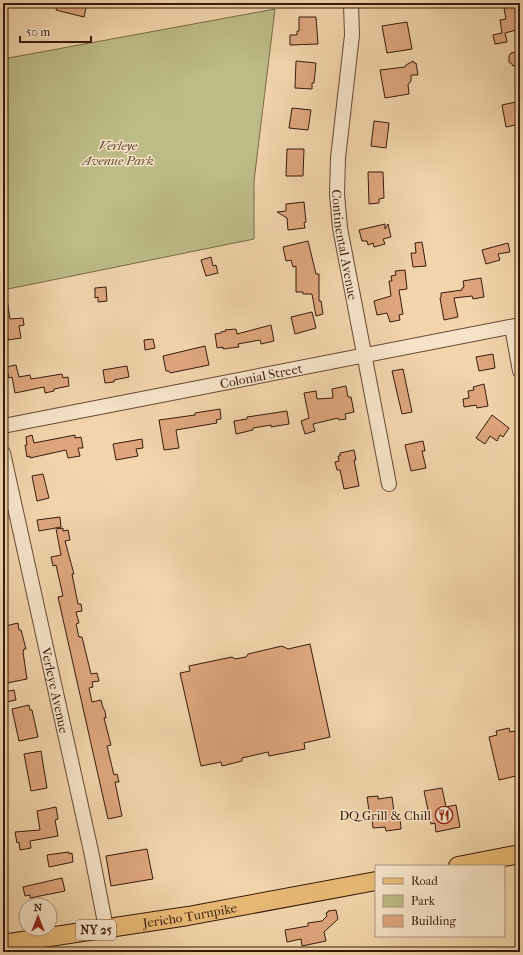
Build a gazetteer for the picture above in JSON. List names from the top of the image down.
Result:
{
  "streets": {
    "main road": ["Jericho Turnpike", "NY 25"],
    "street": ["Continental Avenue", "Colonial Street", "Verleye Avenue"]
  },
  "crossings": [
    ["Continental Avenue", "Colonial Street"],
    ["Verleye Avenue", "Jericho Turnpike"]
  ],
  "parks": ["Verleye Avenue Park"],
  "places": {
    "restaurant": ["DQ Grill & Chill"]
  },
  "legend": ["Road", "Park", "Building"],
  "scale_bar": "50 m",
  "north": "top"
}
